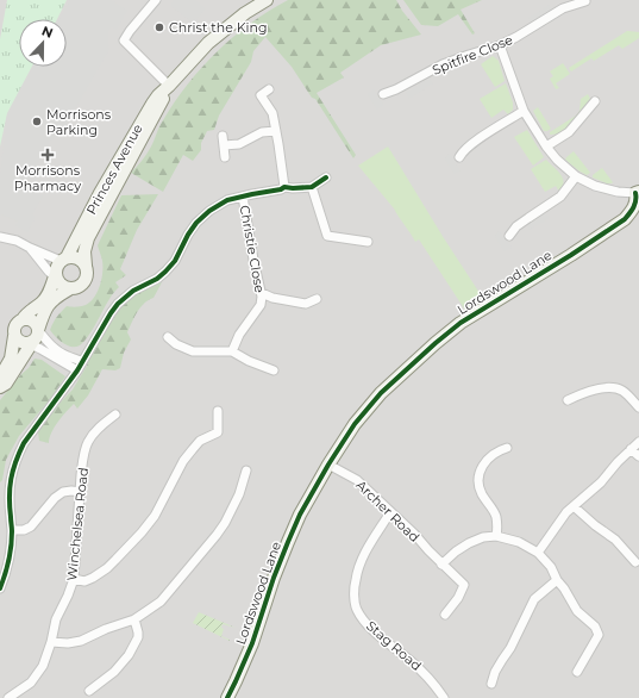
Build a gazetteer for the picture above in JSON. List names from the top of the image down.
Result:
{
  "streets": {
    "street": [
      "Spitfire Close",
      "Princes Avenue",
      "Christie Close",
      "Lordswood Lane",
      "Archer Road",
      "Winchelsea Road",
      "Stag Road"
    ]
  },
  "crossings": [
    ["Lordswood Lane", "Archer Road"],
    ["Archer Road", "Stag Road"]
  ],
  "places": {
    "other": ["Christ the King", "Morrisons Parking"],
    "health": ["Morrisons Pharmacy"]
  },
  "north": "top"
}
